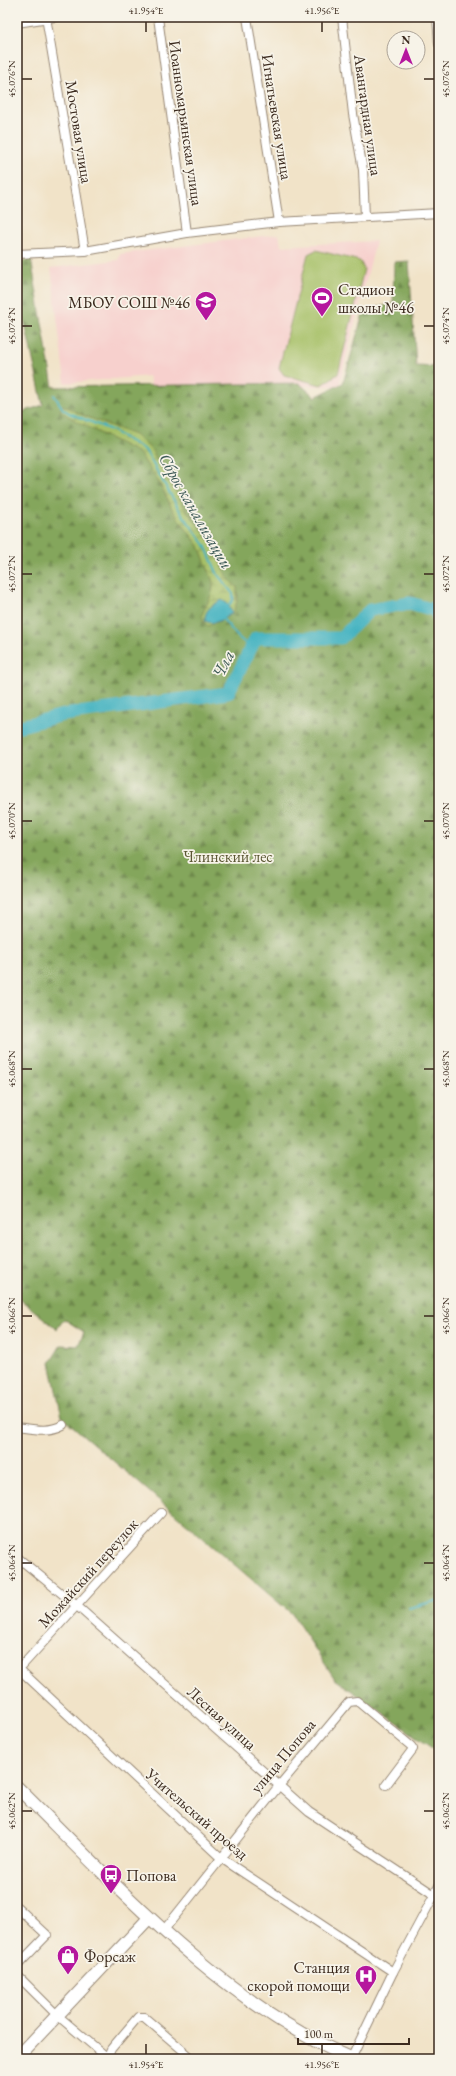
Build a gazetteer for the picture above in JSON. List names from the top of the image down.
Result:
{
  "streets": {
    "street": [
      "Авангардная улица",
      "Игнатьевская улица",
      "Иоанномарьинская улица",
      "Мостовая улица",
      "Можайский переулок",
      "Лесная улица",
      "улица Попова",
      "Учительский проезд"
    ]
  },
  "crossings": [
    ["Можайский переулок", "Лесная улица"],
    ["Можайский переулок", "Учительский проезд"],
    ["Лесная улица", "улица Попова"],
    ["улица Попова", "Учительский проезд"]
  ],
  "water": ["Сброс канализации", "Чла"],
  "parks": ["Члинский лес"],
  "places": {
    "sports": ["Стадион школы №46"],
    "school or university": ["МБОУ СОШ №46"],
    "bus stop": ["Попова"],
    "shop": ["Форсаж"],
    "hospital": ["Станция скорой помощи"]
  },
  "scale_bar": "100 m",
  "north": "top",
  "coordinates": [
    "41.954°E",
    "41.956°E",
    "45.076°N",
    "45.074°N",
    "45.072°N",
    "45.070°N",
    "45.068°N",
    "45.066°N",
    "45.064°N",
    "45.062°N"
  ]
}
